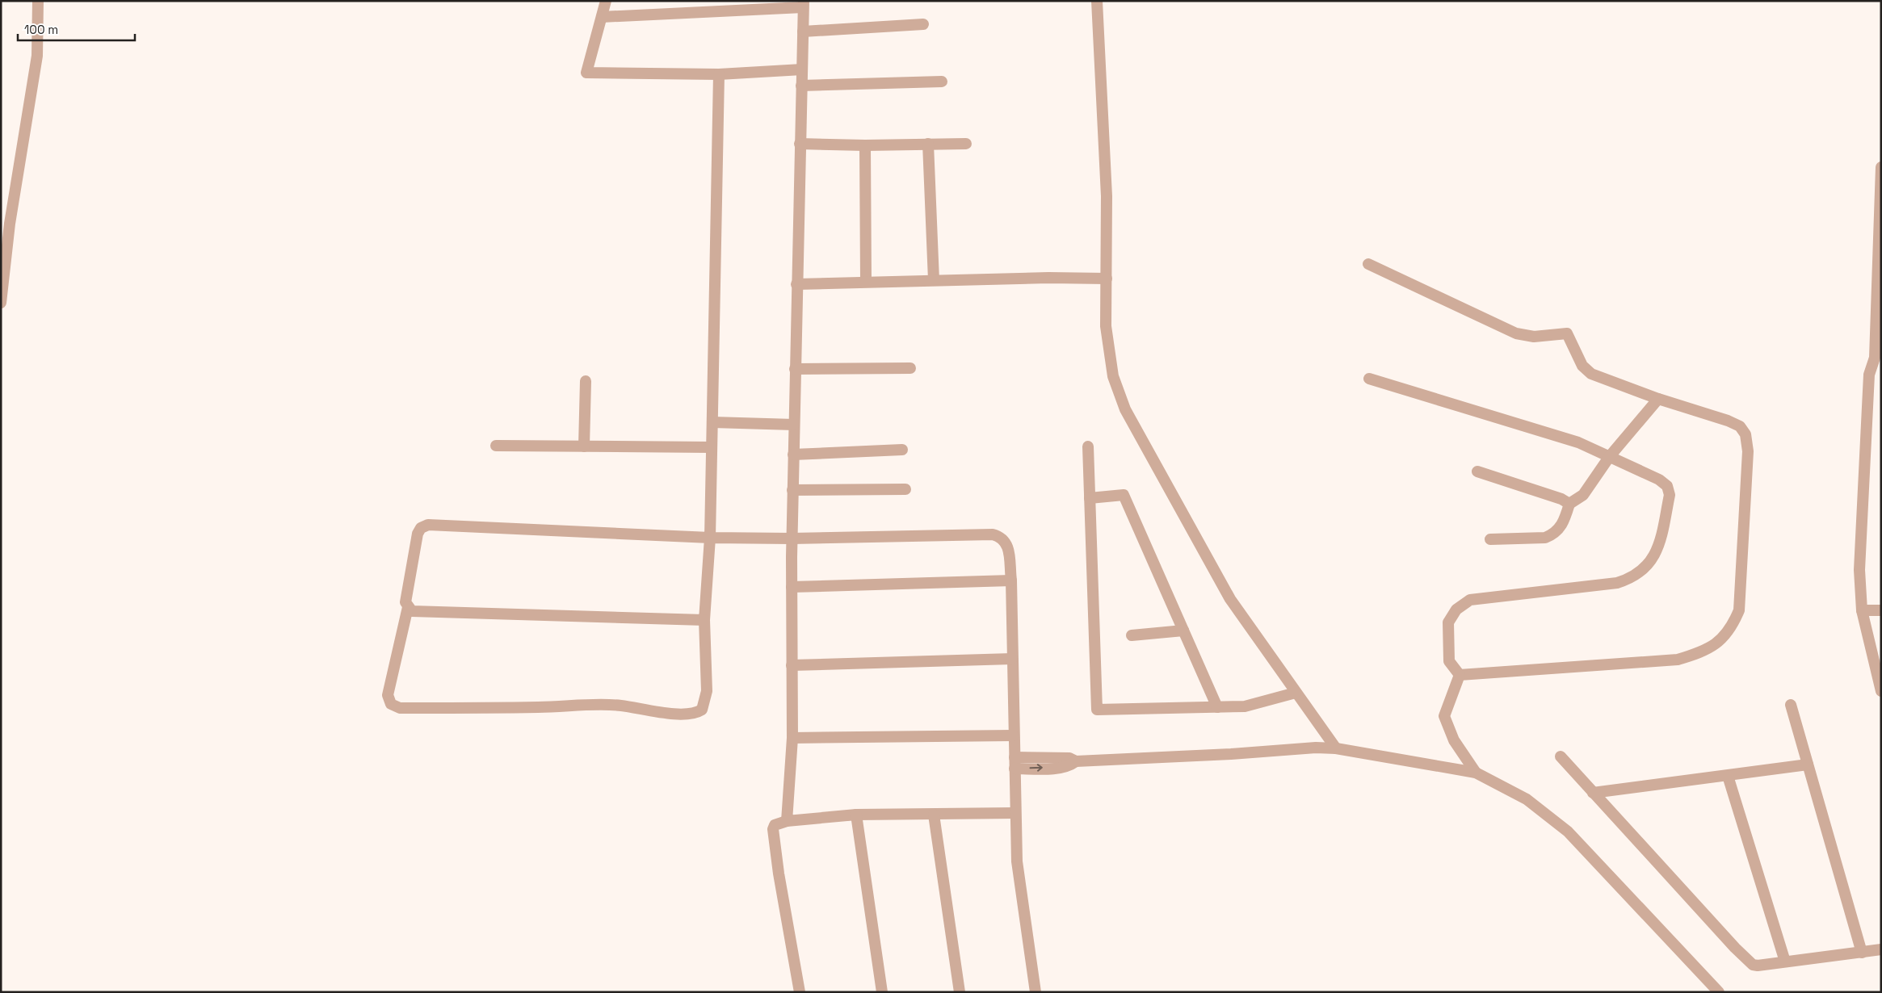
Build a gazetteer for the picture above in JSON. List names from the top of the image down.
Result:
{
  "scale_bar": "100 m"
}
